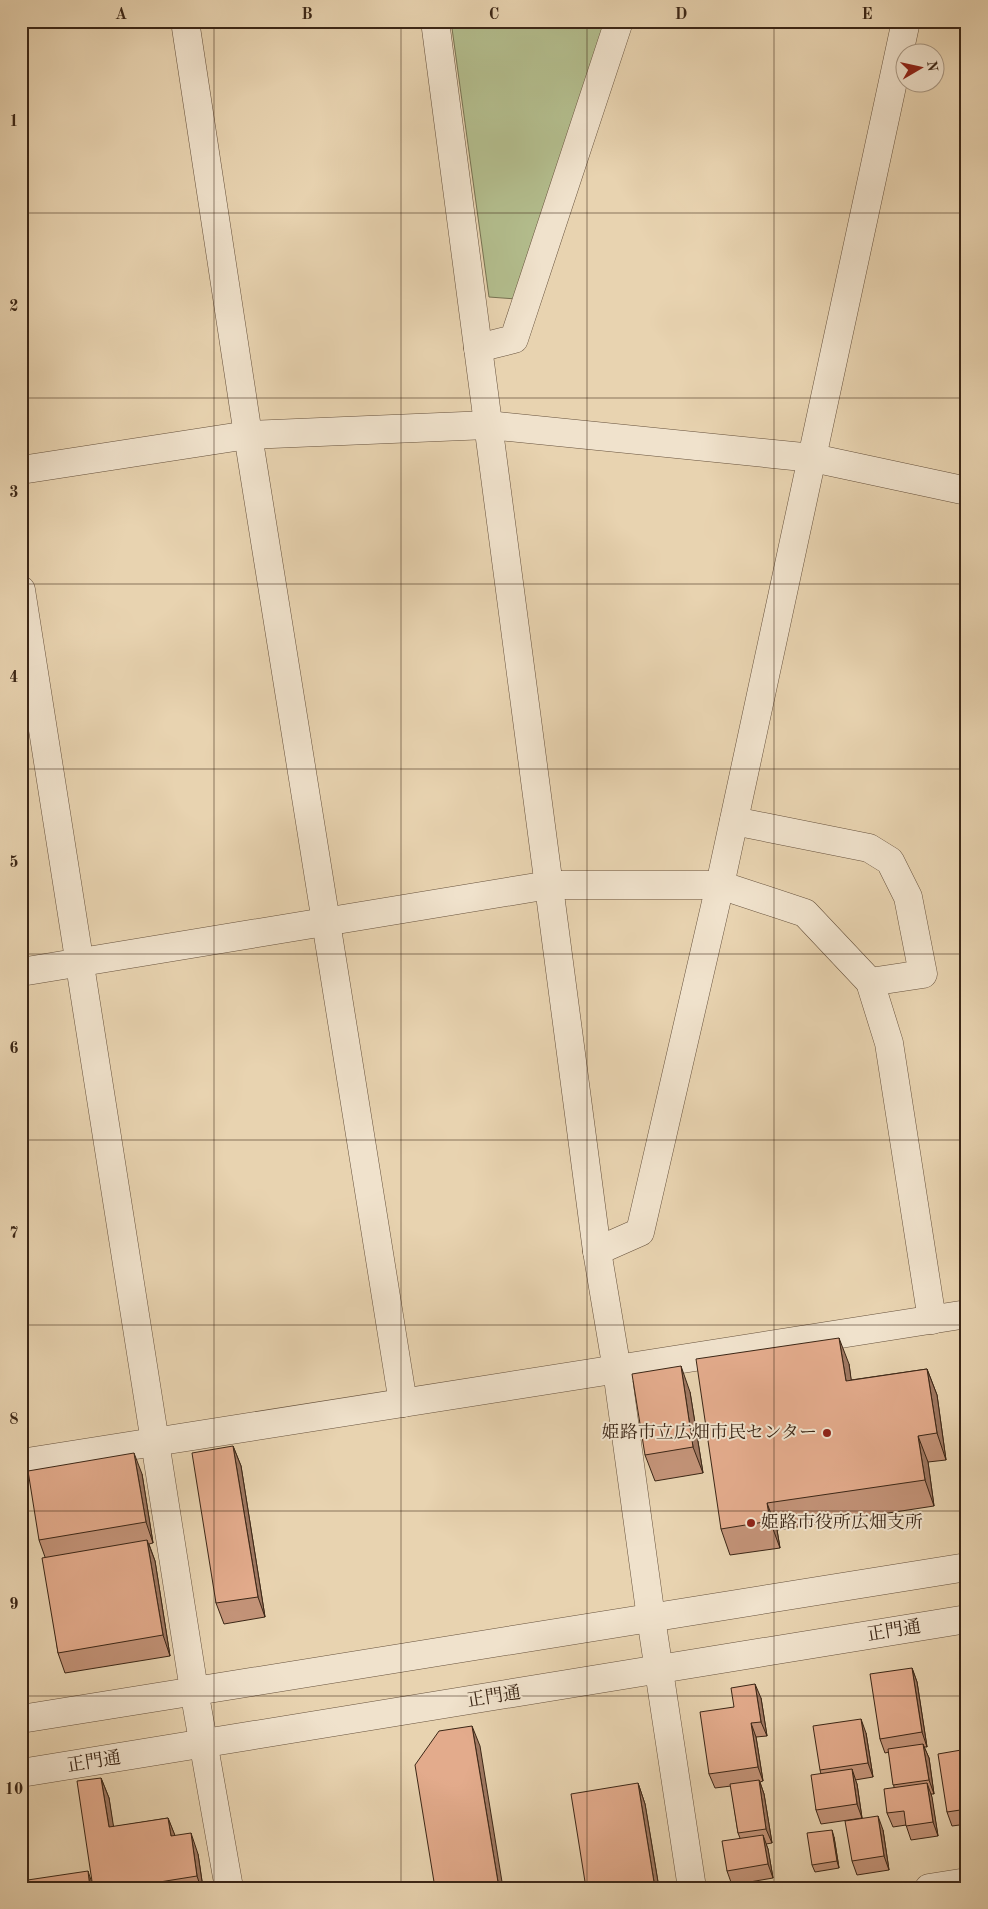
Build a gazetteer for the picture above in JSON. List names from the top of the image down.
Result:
{
  "streets": {
    "street": ["正門通"]
  },
  "places": ["姫路市立広畑市民センター", "姫路市役所広畑支所"],
  "north": "right",
  "grid": {
    "columns": [
      "A",
      "B",
      "C",
      "D",
      "E"
    ],
    "rows": [
      "1",
      "2",
      "3",
      "4",
      "5",
      "6",
      "7",
      "8",
      "9",
      "10"
    ]
  }
}
